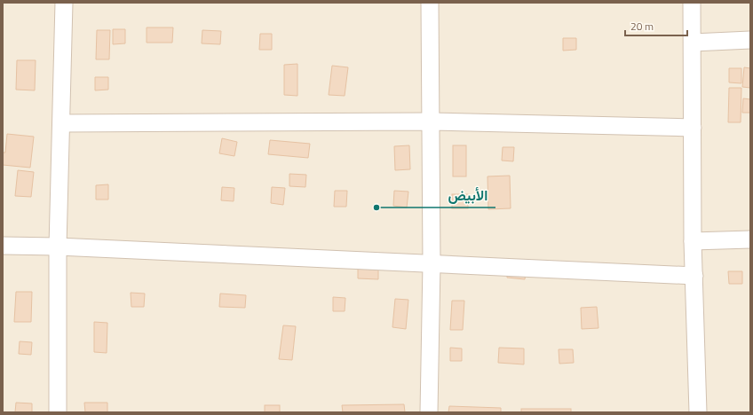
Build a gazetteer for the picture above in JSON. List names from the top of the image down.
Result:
{
  "places": ["الأبيض"],
  "scale_bar": "20 m"
}
